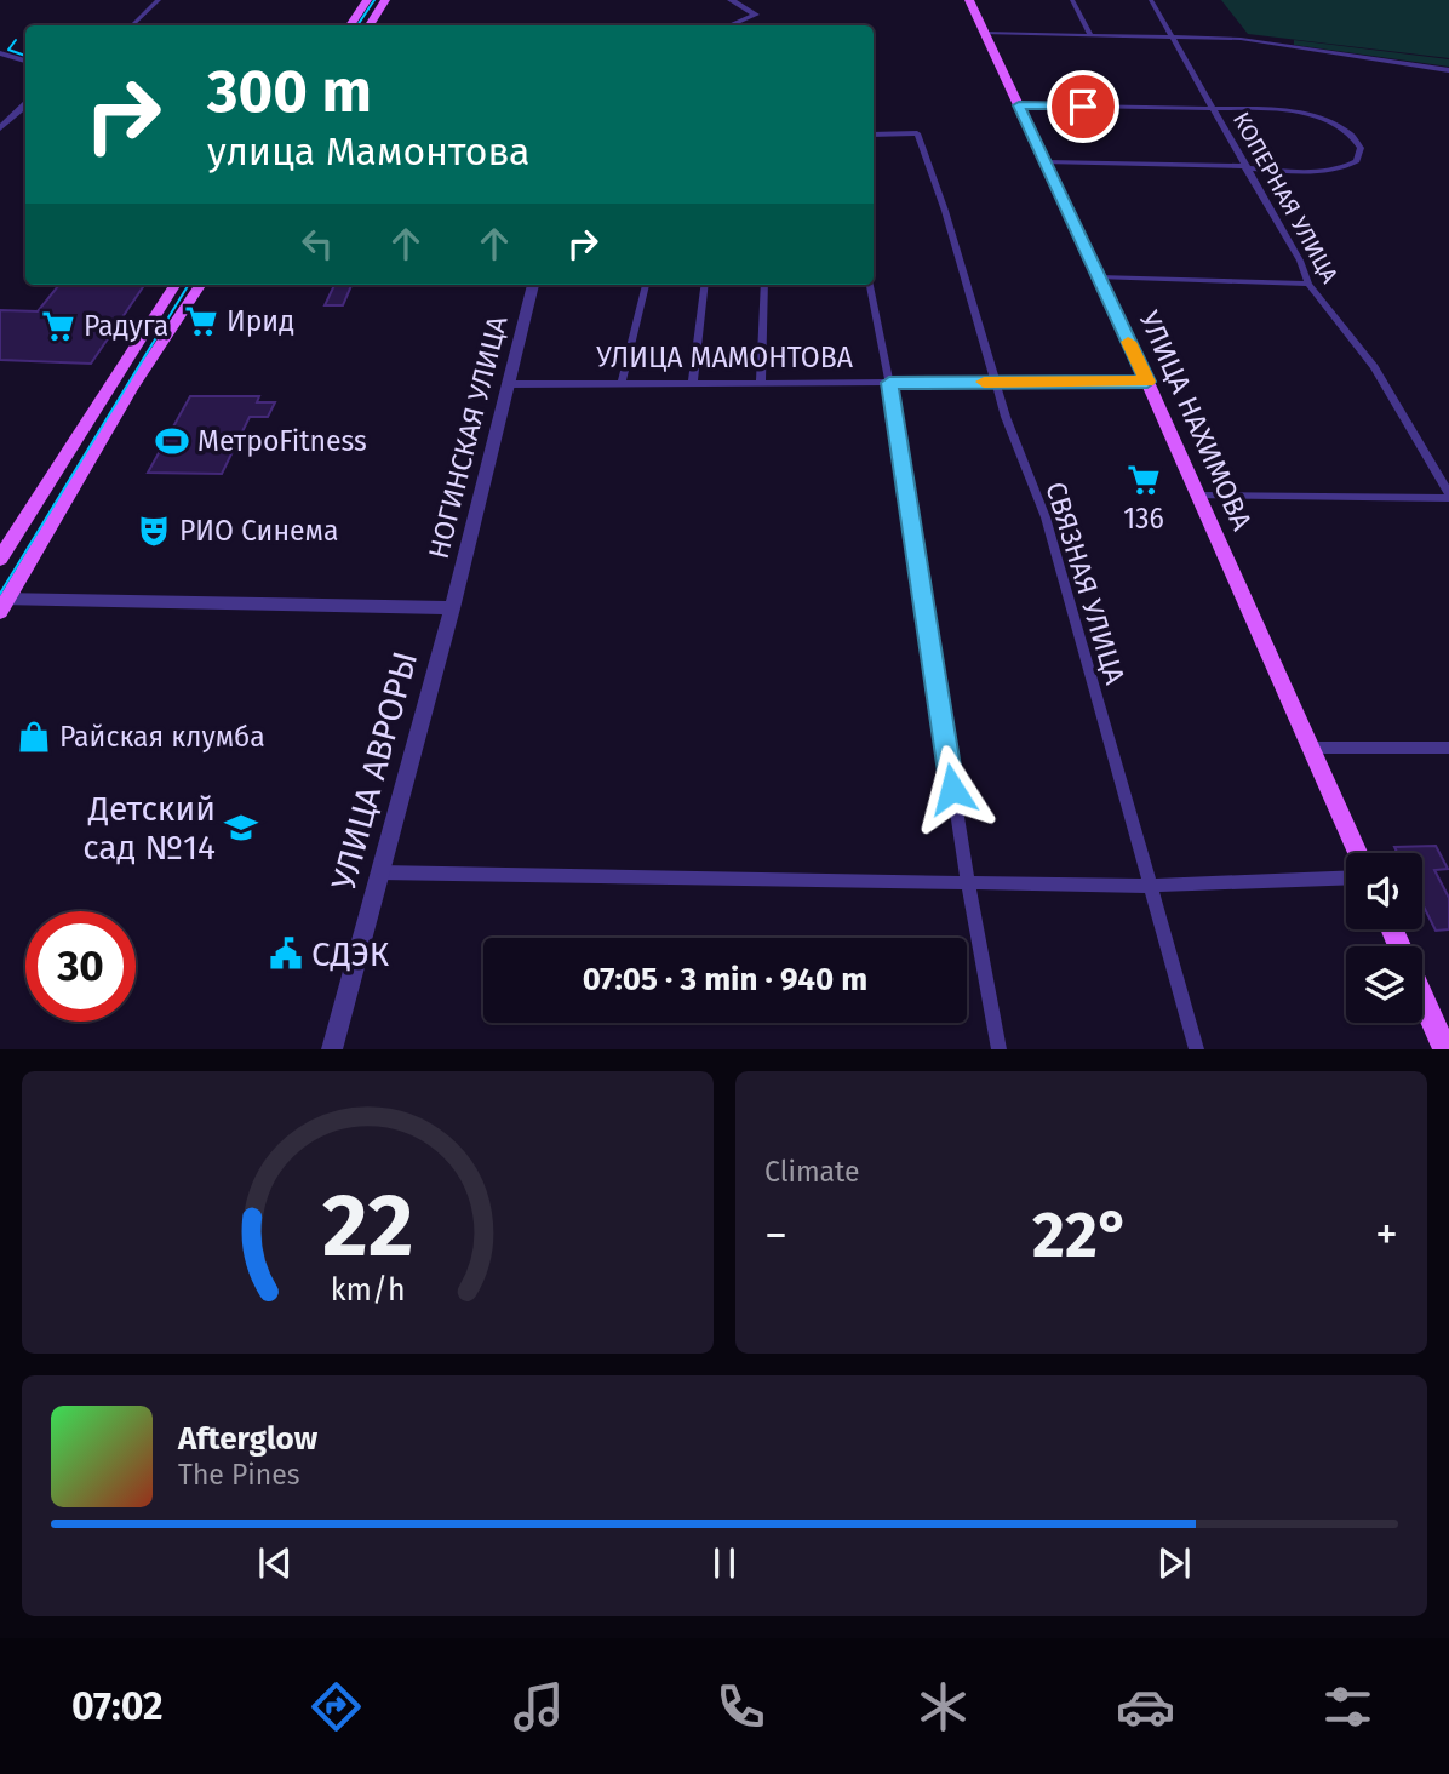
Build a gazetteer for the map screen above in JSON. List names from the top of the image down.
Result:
{
  "streets": {
    "main road": ["УЛИЦА НАХИМОВА"],
    "street": [
      "КОПЕРНАЯ УЛИЦА",
      "УЛИЦА МАМОНТОВА",
      "НОГИНСКАЯ УЛИЦА",
      "СВЯЗНАЯ УЛИЦА",
      "УЛИЦА АВРОРЫ"
    ]
  },
  "crossings": [
    ["УЛИЦА МАМОНТОВА", "УЛИЦА НАХИМОВА"],
    ["УЛИЦА МАМОНТОВА", "НОГИНСКАЯ УЛИЦА"],
    ["УЛИЦА МАМОНТОВА", "СВЯЗНАЯ УЛИЦА"],
    ["НОГИНСКАЯ УЛИЦА", "УЛИЦА АВРОРЫ"]
  ],
  "places": {
    "supermarket": ["Ирид", "Радуга", "136"],
    "sports": ["МетроFitness"],
    "theatre": ["РИО Синема"],
    "shop": ["Райская клумба"],
    "school or university": ["Детский сад №14"],
    "public building": ["СДЭК"]
  },
  "page": {
    "turn": ["300 m", "улица Мамонтова"],
    "limit": "30",
    "trip": "07:05 · 3 min · 940 m",
    "tile": "Climate",
    "heat": ["−", "22°", "+"],
    "song": ["Afterglow", "The Pines"],
    "tabs": "07:02",
    "gauge": ["22", "km/h"]
  }
}
